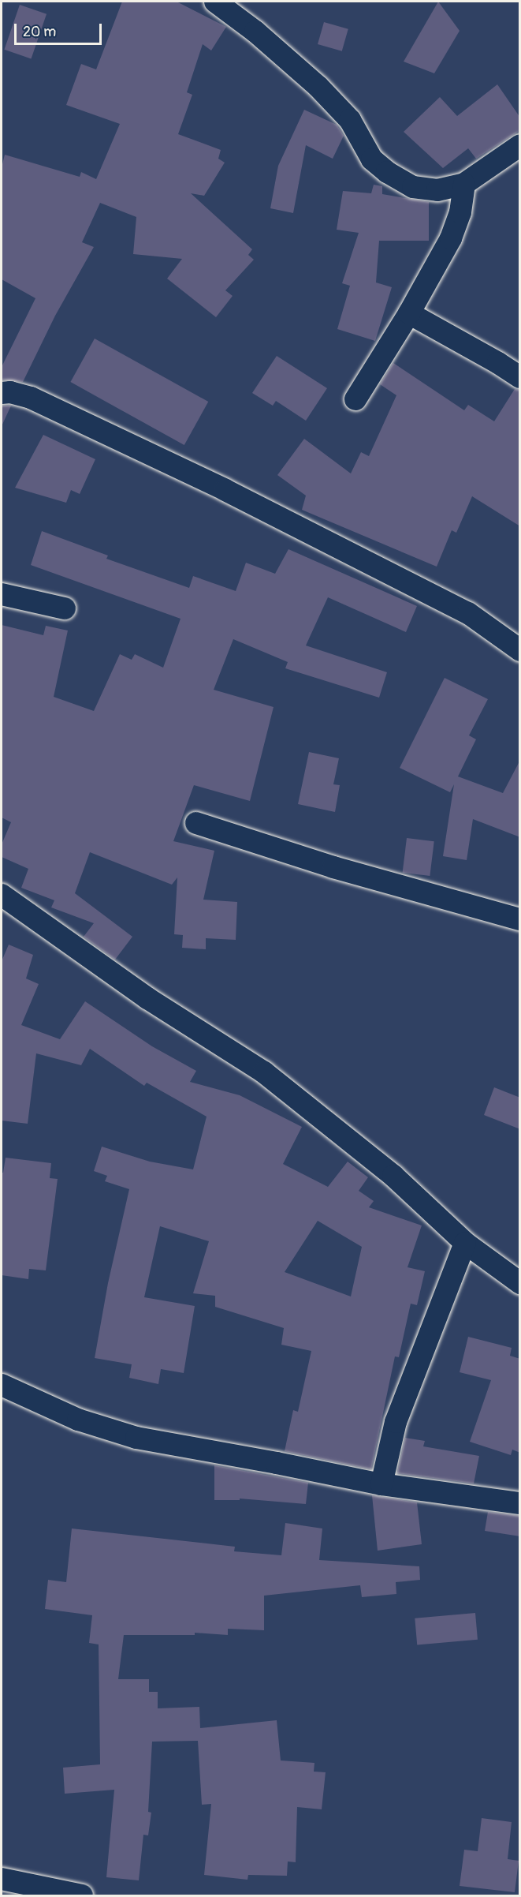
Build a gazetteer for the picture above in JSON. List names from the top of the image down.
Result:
{
  "scale_bar": "20 m"
}
